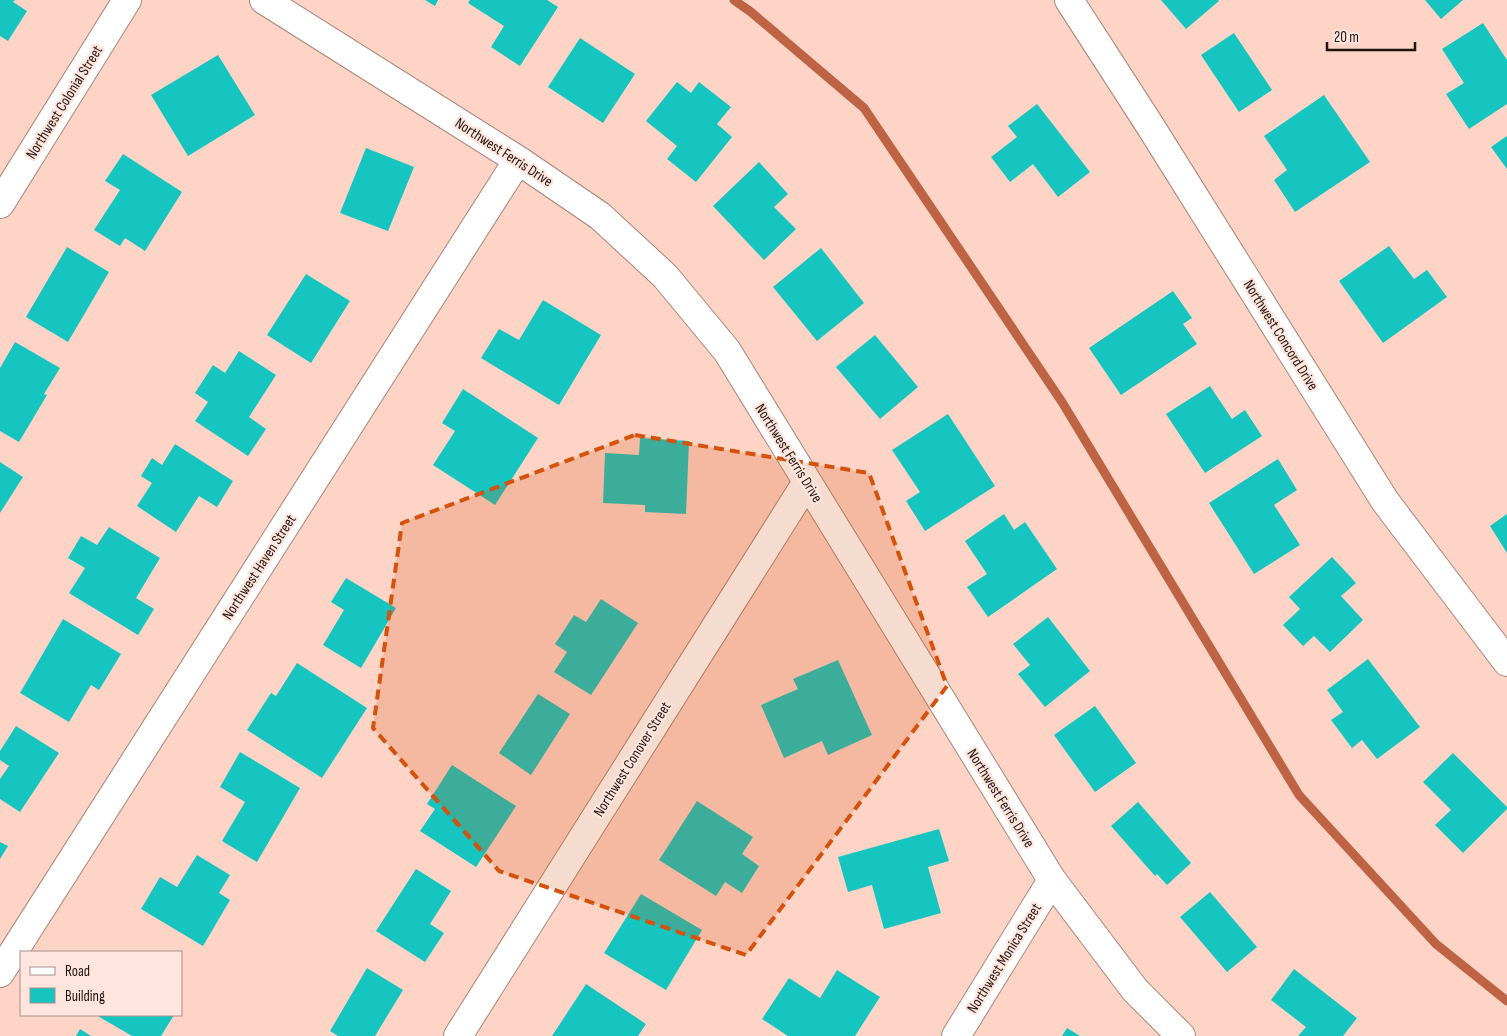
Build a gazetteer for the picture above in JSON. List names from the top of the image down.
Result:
{
  "streets": {
    "street": [
      "Northwest Colonial Street",
      "Northwest Ferris Drive",
      "Northwest Concord Drive",
      "Northwest Haven Street",
      "Northwest Conover Street",
      "Northwest Monica Street"
    ]
  },
  "crossings": [
    ["Northwest Ferris Drive", "Northwest Haven Street"],
    ["Northwest Ferris Drive", "Northwest Conover Street"],
    ["Northwest Ferris Drive", "Northwest Monica Street"]
  ],
  "legend": ["Road", "Building"],
  "scale_bar": "20 m"
}
